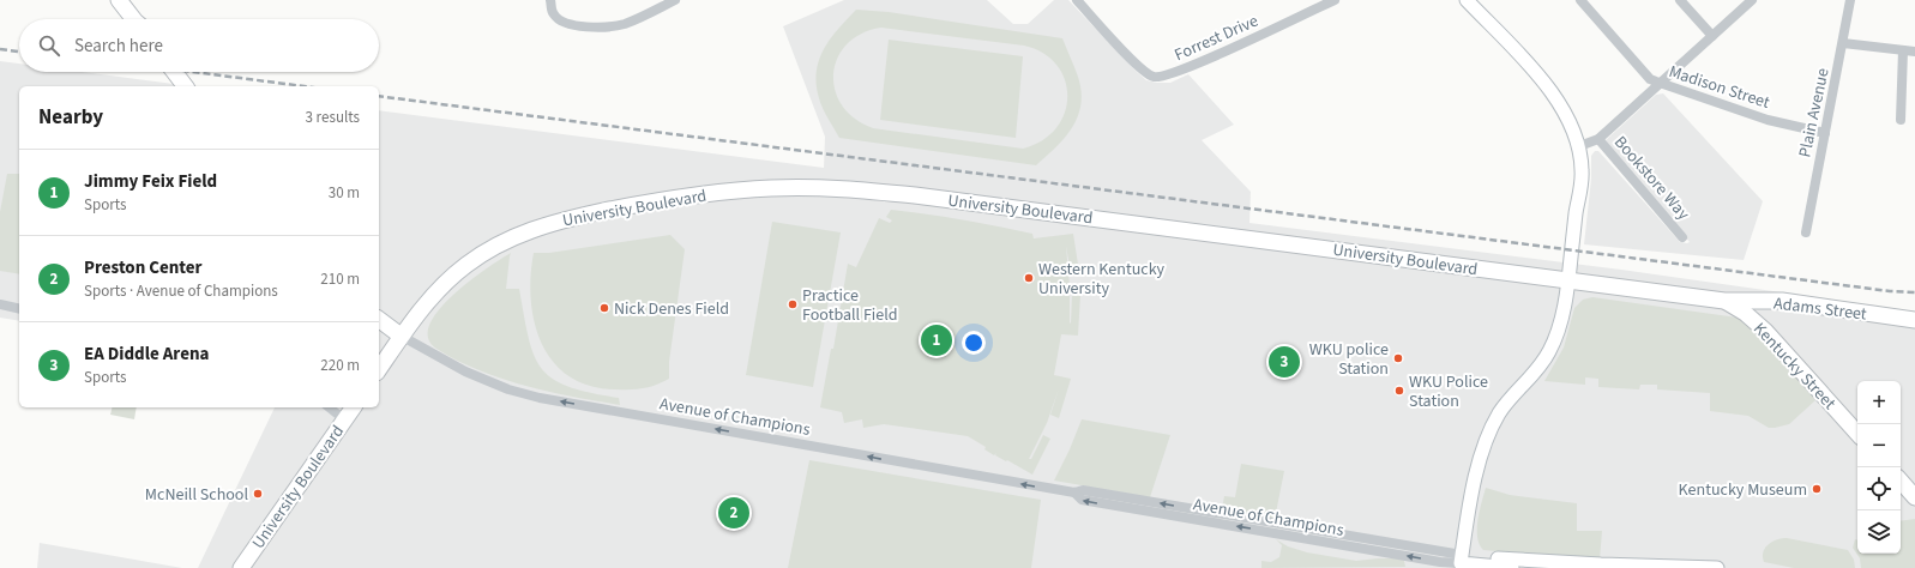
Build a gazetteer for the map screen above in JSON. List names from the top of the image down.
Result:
{
  "streets": {
    "main road": ["University Boulevard", "Adams Street", "Kentucky Street"],
    "street": [
      "Forrest Drive",
      "Madison Street",
      "Plain Avenue",
      "Bookstore Way",
      "Avenue of Champions"
    ]
  },
  "crossings": [
    ["Madison Street", "Plain Avenue"],
    ["University Boulevard", "Adams Street"],
    ["University Boulevard", "Kentucky Street"],
    ["University Boulevard", "Avenue of Champions"],
    ["Adams Street", "Kentucky Street"]
  ],
  "one_way": ["Avenue of Champions"],
  "places": [
    "Western Kentucky University",
    "Practice Football Field",
    "Nick Denes Field",
    "WKU police Station",
    "WKU Police Station",
    "Kentucky Museum",
    "McNeill School"
  ],
  "page": {
    "search": "Search here",
    "heading": ["Nearby", "3 results"],
    "list": [
      {
        "mark": "1",
        "name": "Jimmy Feix Field",
        "note": "Sports",
        "value": "30 m"
      },
      {
        "mark": "2",
        "name": "Preston Center",
        "note": "Sports · Avenue of Champions",
        "value": "210 m"
      },
      {
        "mark": "3",
        "name": "EA Diddle Arena",
        "note": "Sports",
        "value": "220 m"
      }
    ],
    "pins": ["1", "3", "2"],
    "map_buttons": ["+", "−"]
  }
}
